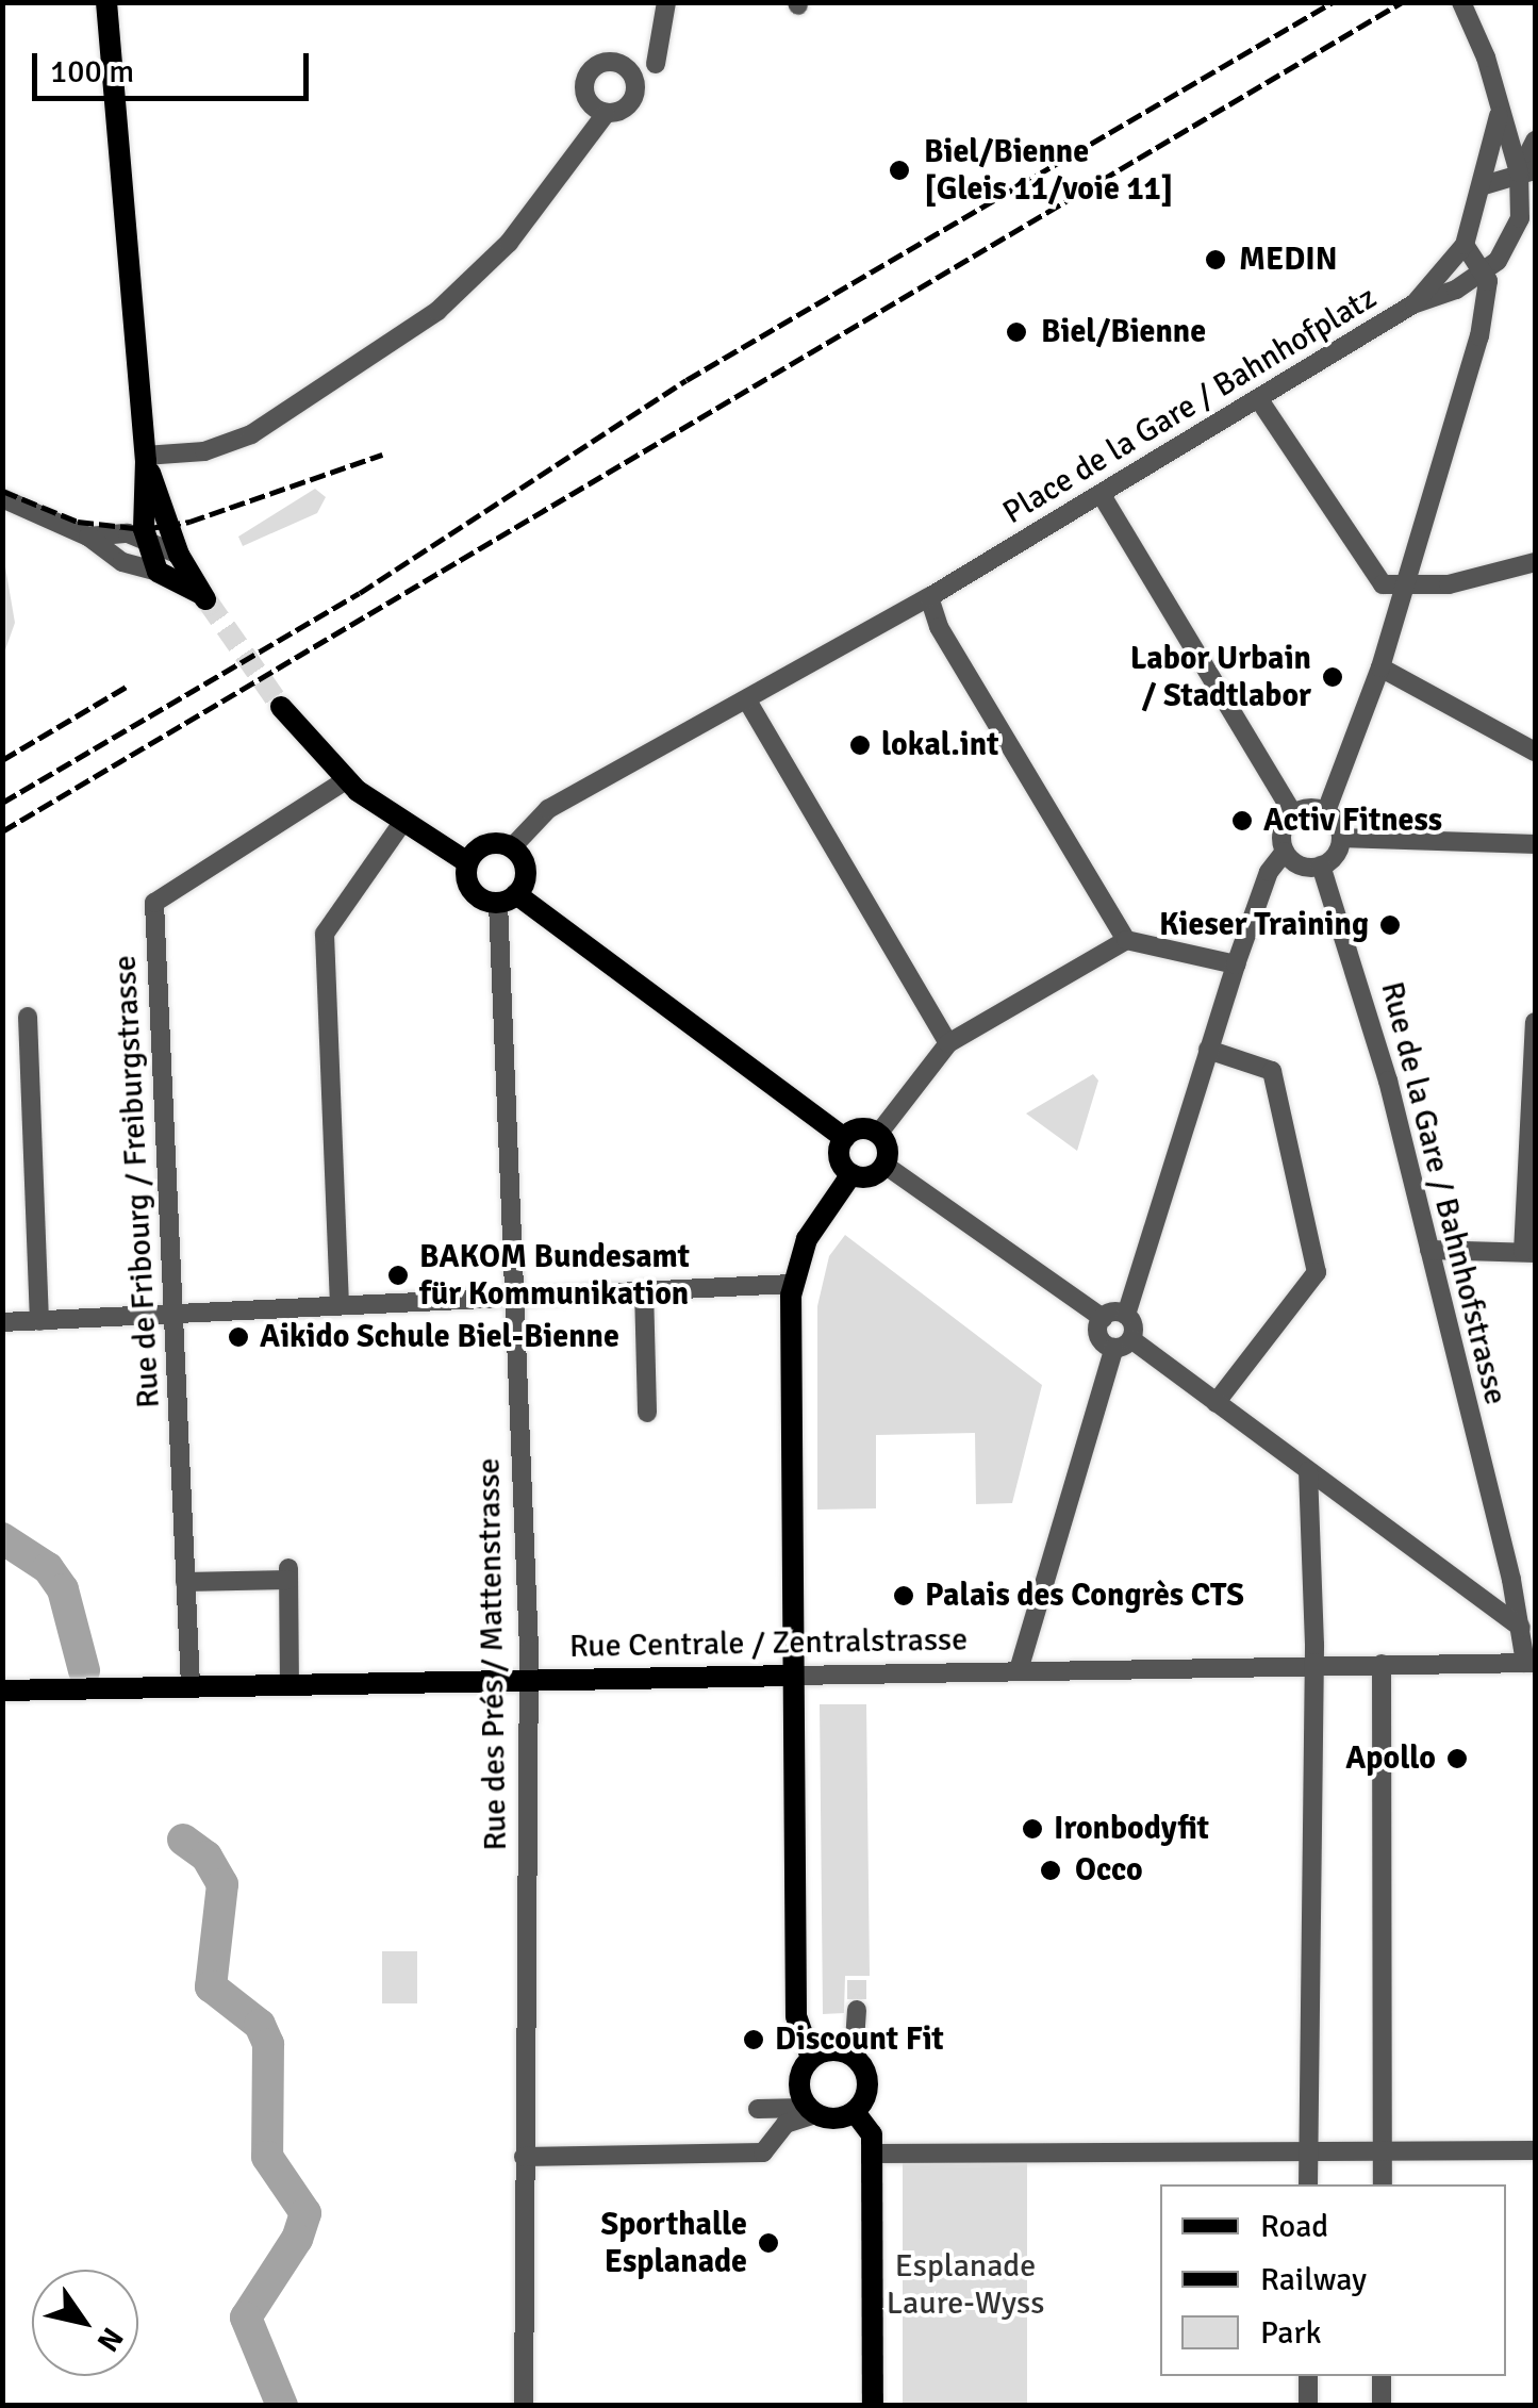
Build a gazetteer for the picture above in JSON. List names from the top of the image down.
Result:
{
  "streets": {
    "main road": ["Rue Centrale / Zentralstrasse"],
    "street": [
      "Place de la Gare / Bahnhofplatz",
      "Rue de Fribourg / Freiburgstrasse",
      "Rue de la Gare / Bahnhofstrasse",
      "Rue des Prés / Mattenstrasse"
    ]
  },
  "crossings": [
    ["Place de la Gare / Bahnhofplatz", "Rue des Prés / Mattenstrasse"],
    ["Rue de Fribourg / Freiburgstrasse", "Rue Centrale / Zentralstrasse"],
    ["Rue de la Gare / Bahnhofstrasse", "Rue Centrale / Zentralstrasse"],
    ["Rue Centrale / Zentralstrasse", "Rue des Prés / Mattenstrasse"]
  ],
  "parks": ["Esplanade Laure-Wyss"],
  "places": [
    "Biel/Bienne [Gleis 11/voie 11]",
    "MEDIN",
    "Biel/Bienne",
    "Labor Urbain / Stadtlabor",
    "lokal.int",
    "Activ Fitness",
    "Kieser Training",
    "BAKOM Bundesamt für Kommunikation",
    "Aikido Schule Biel-Bienne",
    "Palais des Congrès CTS",
    "Apollo",
    "Ironbodyfit",
    "Occo",
    "Discount Fit",
    "Sporthalle Esplanade"
  ],
  "legend": ["Road", "Railway", "Park"],
  "scale_bar": "100 m",
  "north": "bottom right"
}
